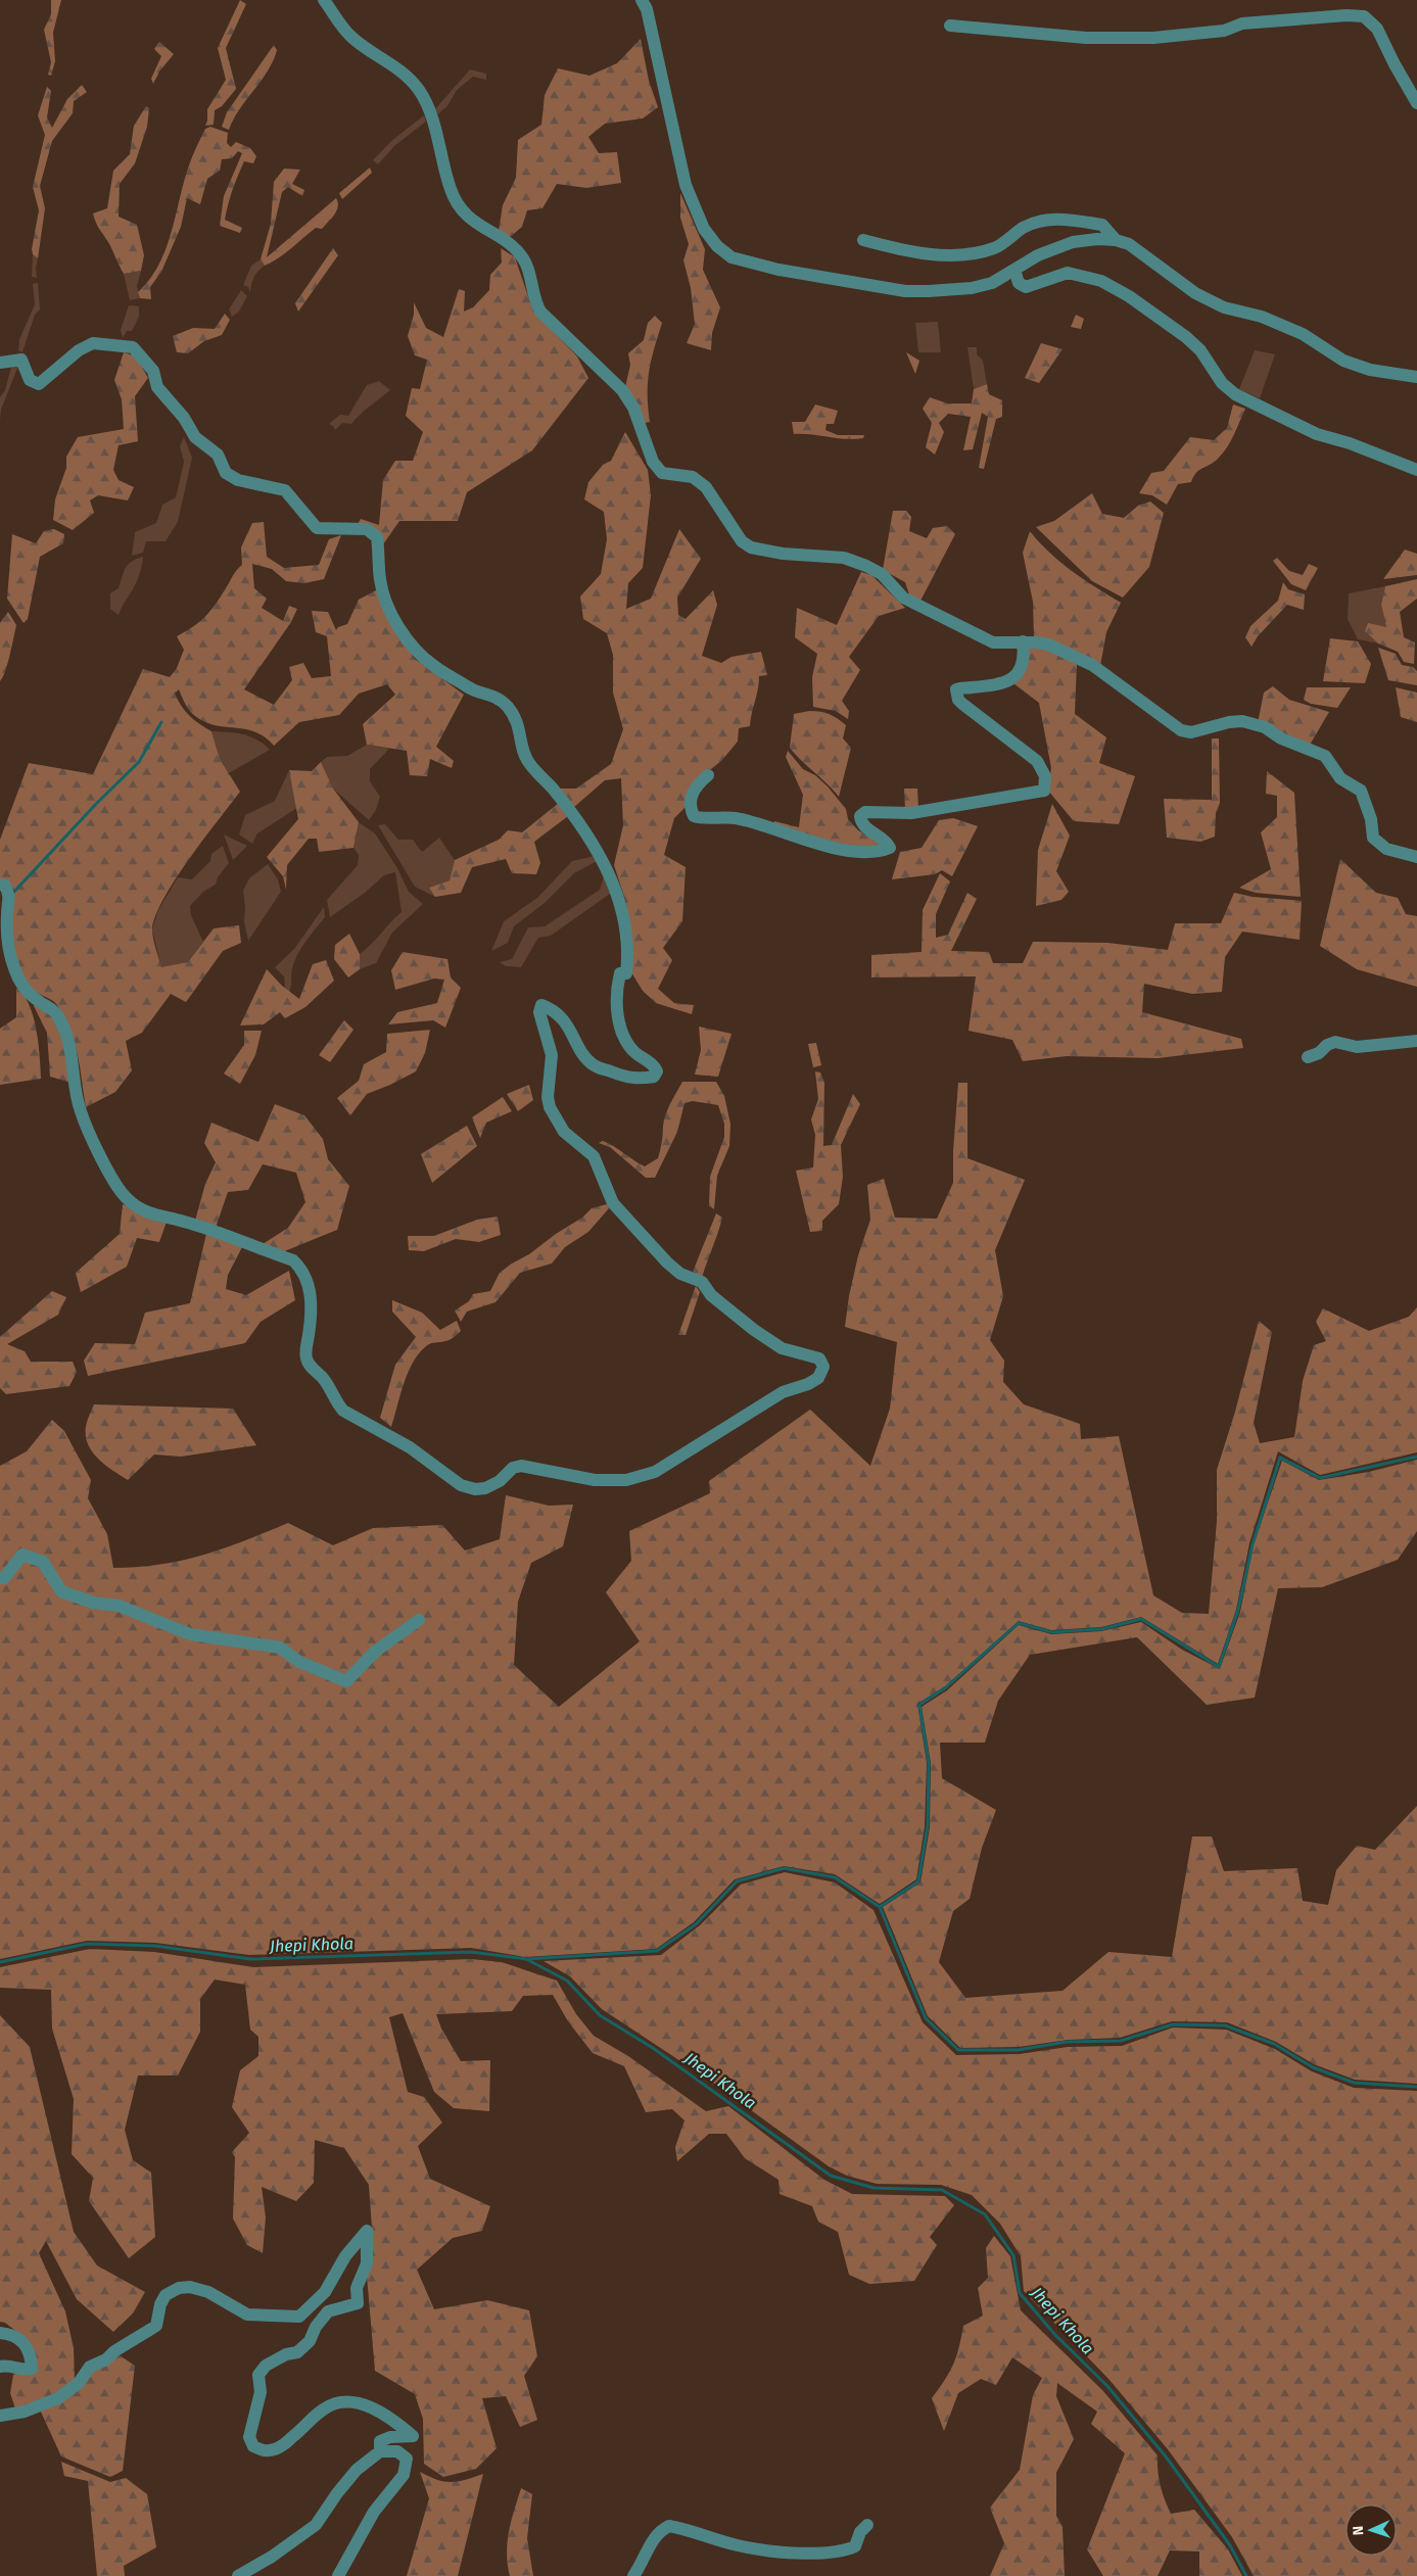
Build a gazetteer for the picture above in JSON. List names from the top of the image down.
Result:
{
  "water": ["Jhepi Khola"],
  "north": "left"
}
